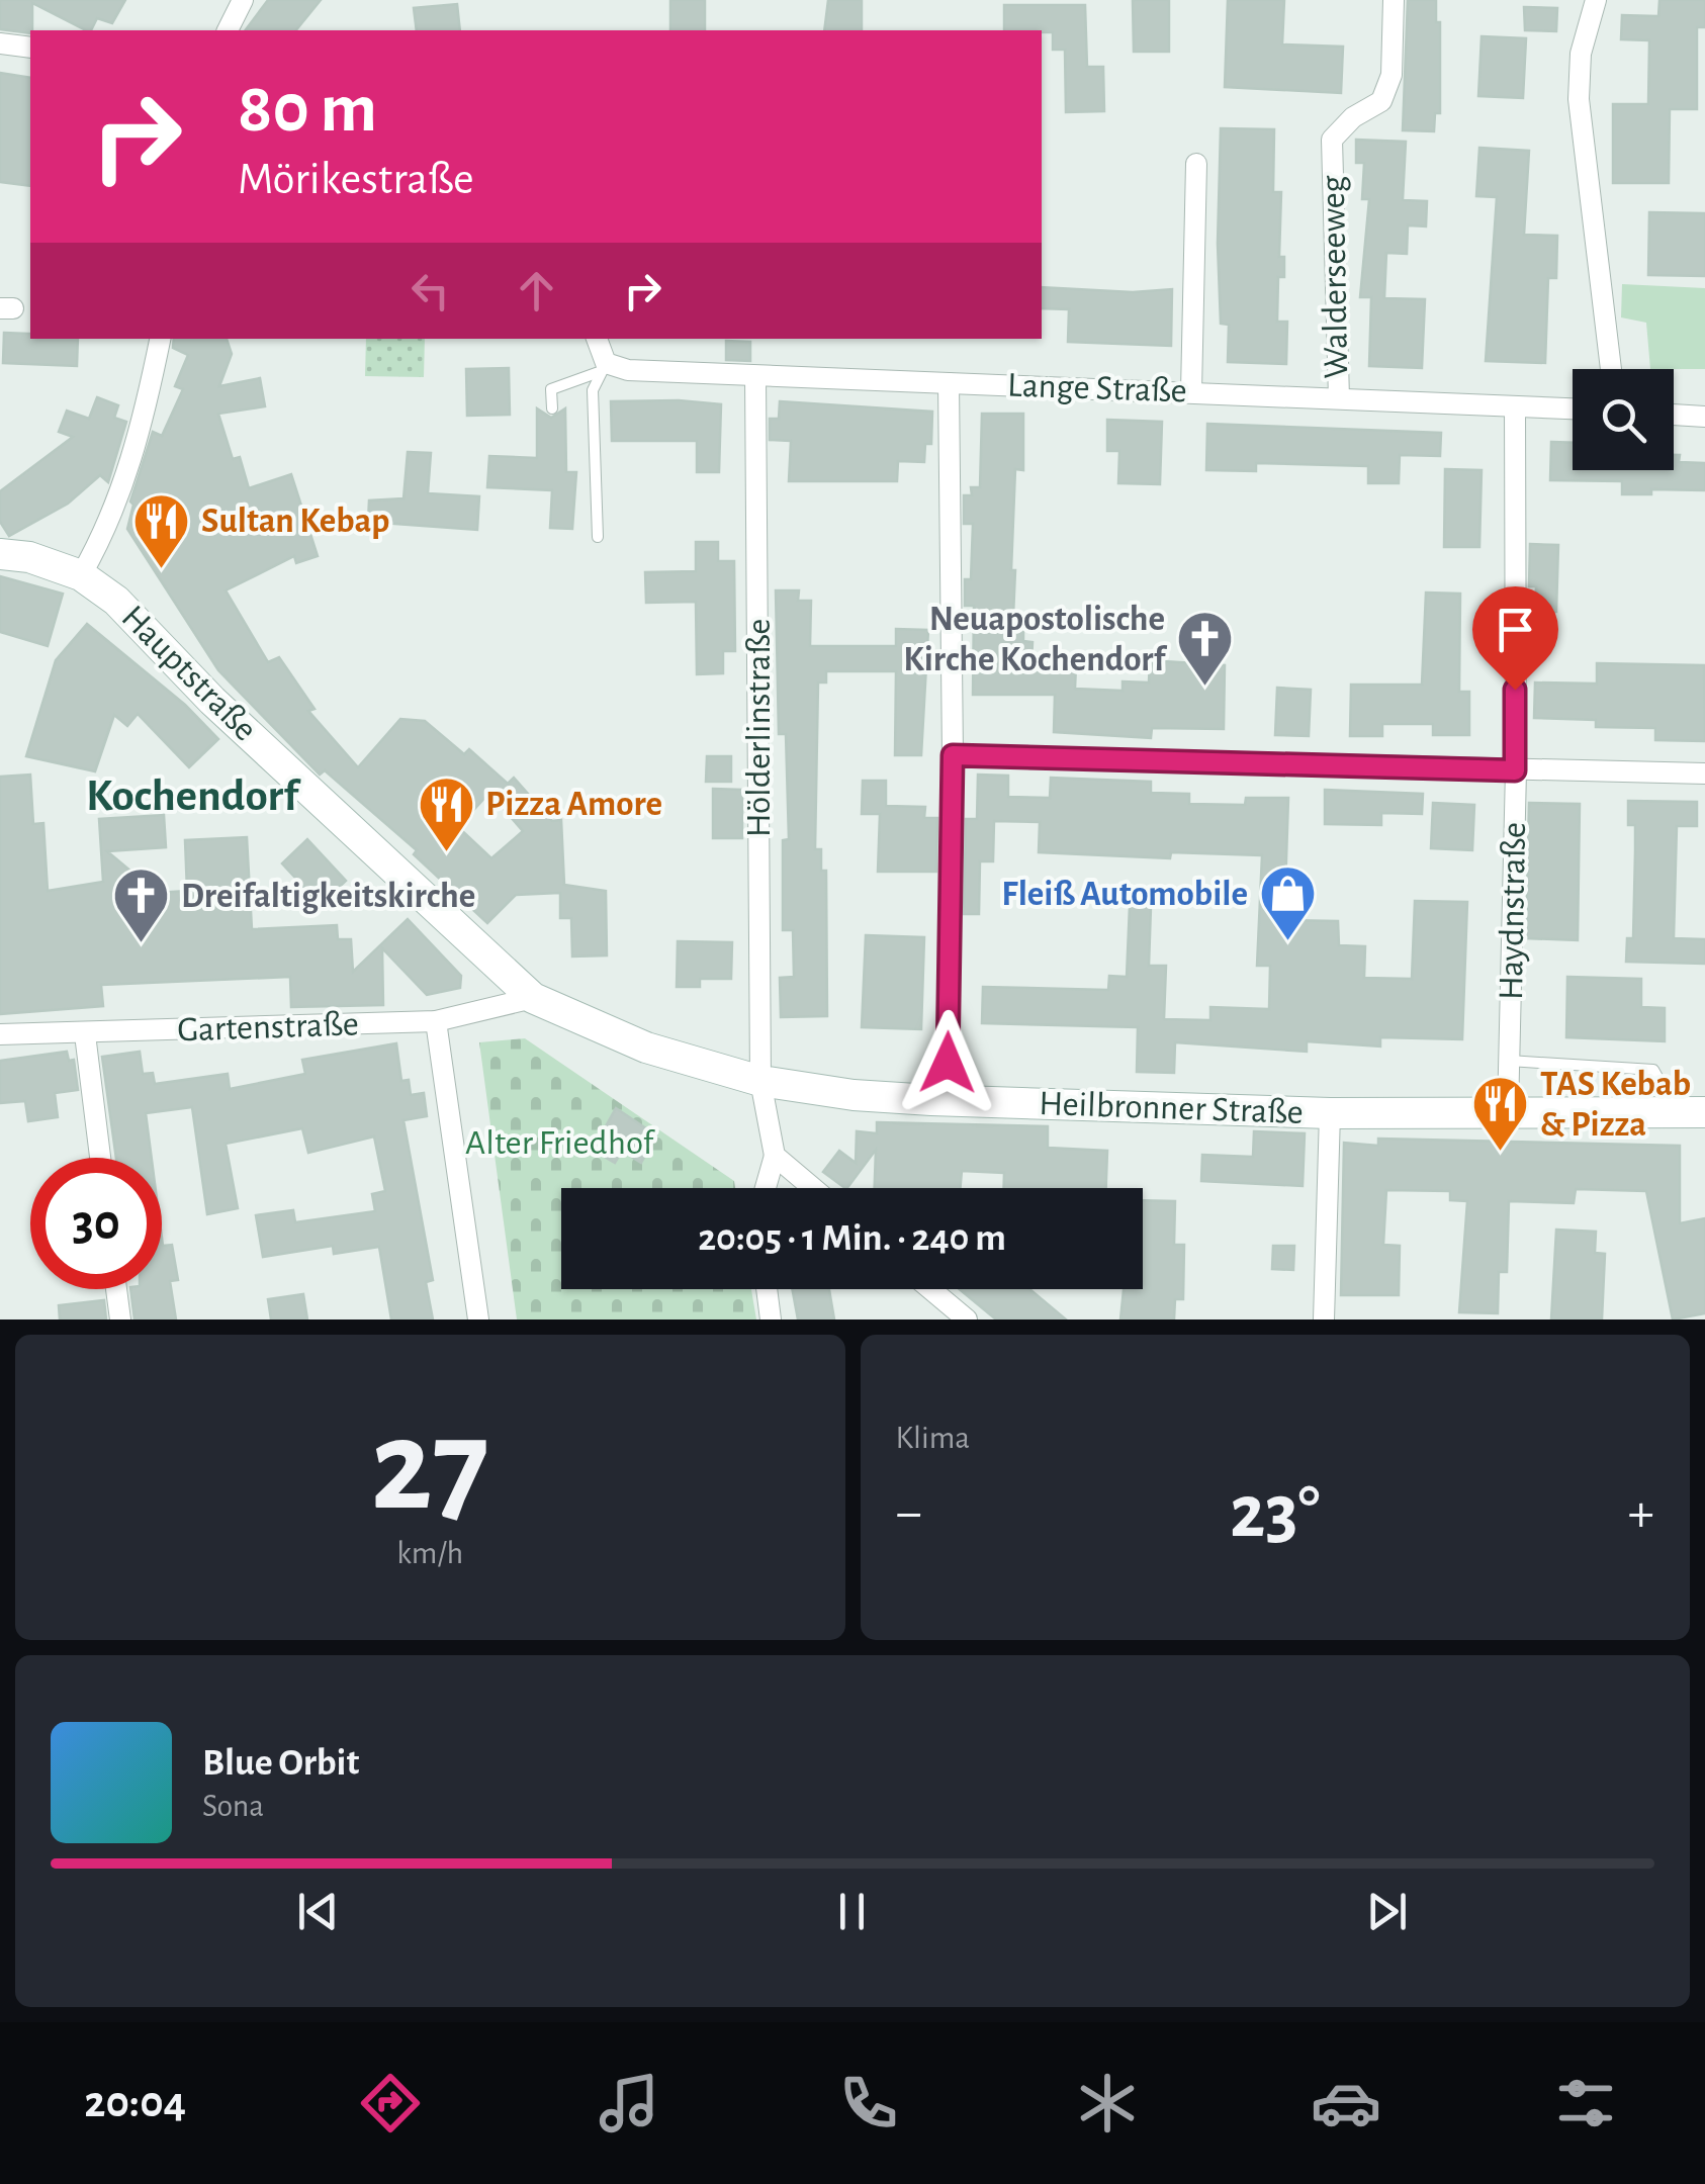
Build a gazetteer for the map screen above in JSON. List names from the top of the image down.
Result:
{
  "streets": {
    "main road": ["Hauptstraße", "Heilbronner Straße"],
    "street": [
      "Walderseeweg",
      "Lange Straße",
      "Hölderlinstraße",
      "Haydnstraße",
      "Gartenstraße"
    ]
  },
  "crossings": [
    ["Walderseeweg", "Lange Straße"],
    ["Lange Straße", "Hölderlinstraße"],
    ["Lange Straße", "Haydnstraße"],
    ["Hauptstraße", "Gartenstraße"],
    ["Hauptstraße", "Heilbronner Straße"],
    ["Hölderlinstraße", "Heilbronner Straße"],
    ["Haydnstraße", "Heilbronner Straße"],
    ["Gartenstraße", "Heilbronner Straße"]
  ],
  "districts": ["Kochendorf"],
  "parks": ["Alter Friedhof"],
  "places": {
    "restaurant": ["Sultan Kebap", "Pizza Amore", "TAS Kebab & Pizza"],
    "church": ["Neuapostolische Kirche Kochendorf", "Dreifaltigkeitskirche"],
    "shop": ["Fleiß Automobile"]
  },
  "page": {
    "turn": ["80 m", "Mörikestraße"],
    "limit": "30",
    "trip": "20:05 · 1 Min. · 240 m",
    "tile": [
      ["27", "km/h"],
      "Klima"
    ],
    "heat": ["−", "23°", "+"],
    "song": ["Blue Orbit", "Sona"],
    "tabs": "20:04"
  }
}
